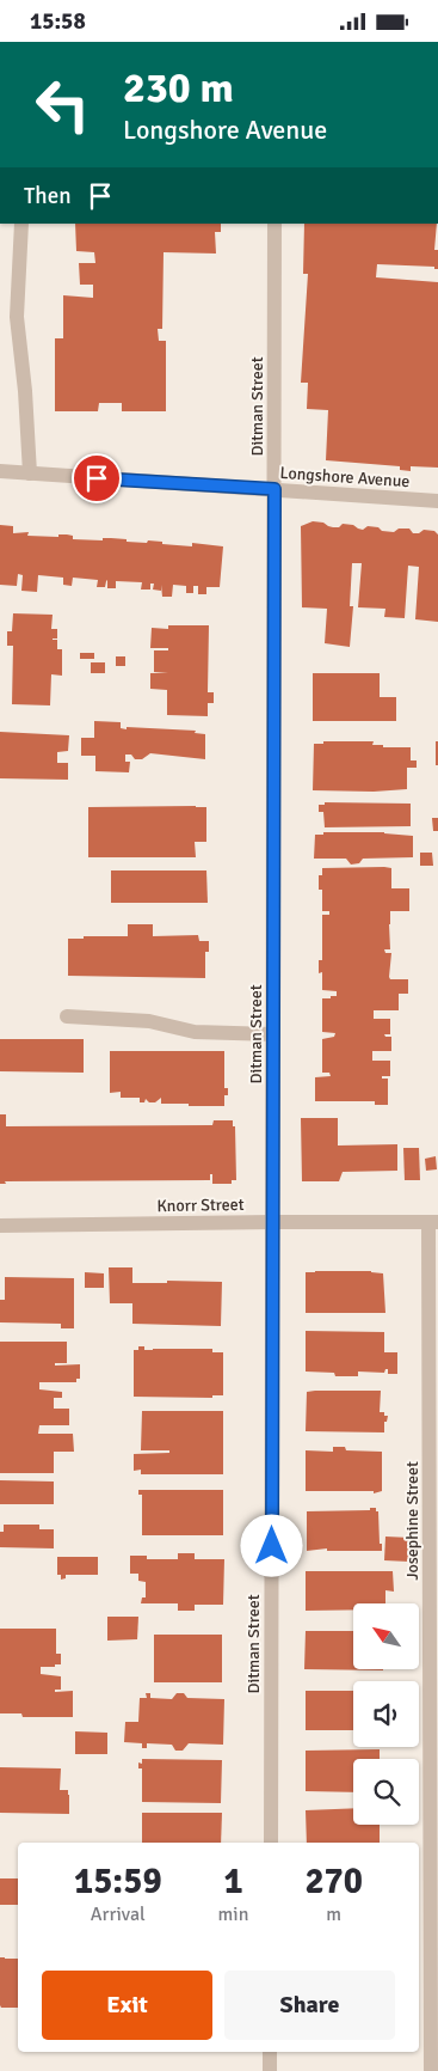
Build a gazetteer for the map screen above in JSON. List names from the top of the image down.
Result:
{
  "streets": {
    "street": [
      "Ditman Street",
      "Longshore Avenue",
      "Knorr Street",
      "Josephine Street"
    ]
  },
  "crossings": [
    ["Ditman Street", "Longshore Avenue"],
    ["Ditman Street", "Knorr Street"],
    ["Knorr Street", "Josephine Street"]
  ],
  "north": "top left",
  "page": {
    "status": "15:58",
    "turn": ["230 m", "Longshore Avenue"],
    "then": "Then",
    "eta": [
      "15:59",
      "Arrival",
      "1",
      "min",
      "270",
      "m"
    ],
    "buttons": ["Exit", "Share"]
  }
}
